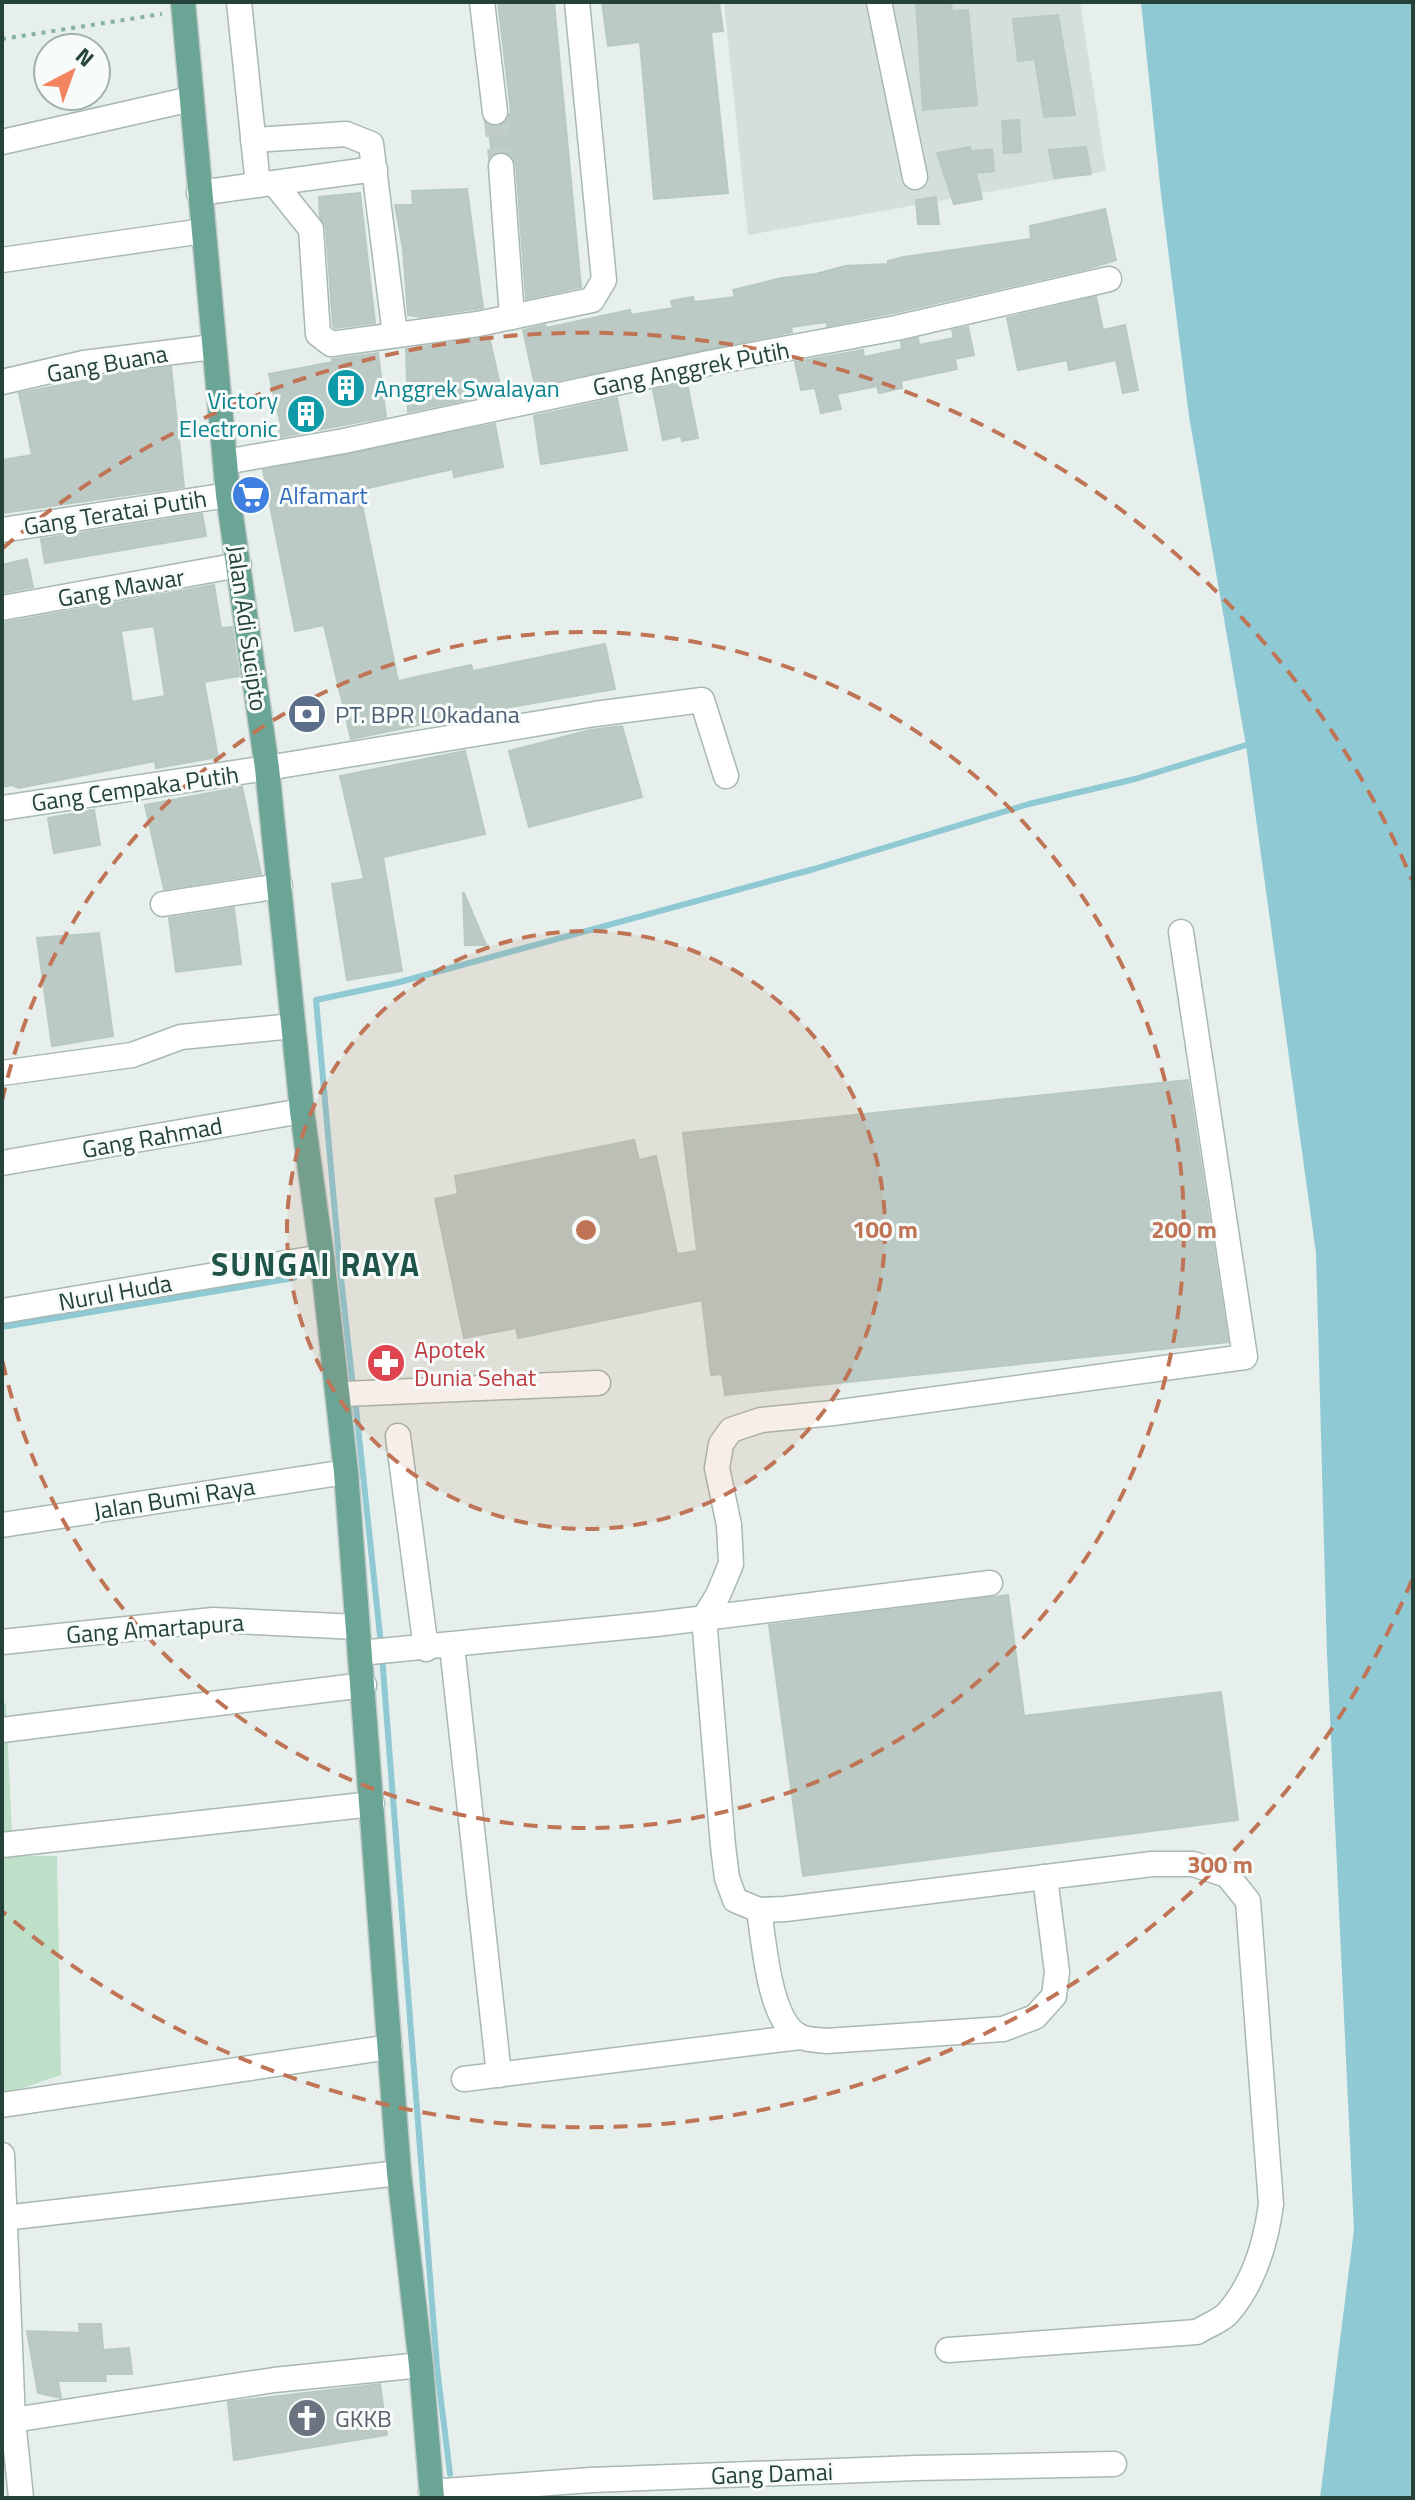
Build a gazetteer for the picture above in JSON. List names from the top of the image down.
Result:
{
  "streets": {
    "main road": ["Jalan Adi Sucipto"],
    "street": [
      "Gang Buana",
      "Gang Anggrek Putih",
      "Gang Teratai Putih",
      "Gang Mawar",
      "Gang Cempaka Putih",
      "Gang Rahmad",
      "Nurul Huda",
      "Jalan Bumi Raya",
      "Gang Amartapura",
      "Gang Damai"
    ]
  },
  "crossings": [
    ["Gang Buana", "Jalan Adi Sucipto"],
    ["Gang Anggrek Putih", "Jalan Adi Sucipto"],
    ["Gang Teratai Putih", "Jalan Adi Sucipto"],
    ["Gang Mawar", "Jalan Adi Sucipto"],
    ["Jalan Adi Sucipto", "Gang Cempaka Putih"],
    ["Jalan Adi Sucipto", "Gang Rahmad"],
    ["Jalan Adi Sucipto", "Nurul Huda"],
    ["Jalan Adi Sucipto", "Jalan Bumi Raya"],
    ["Jalan Adi Sucipto", "Gang Amartapura"],
    ["Jalan Adi Sucipto", "Gang Damai"]
  ],
  "districts": ["SUNGAI RAYA"],
  "places": {
    "building": ["Anggrek Swalayan", "Victory Electronic"],
    "supermarket": ["Alfamart"],
    "bank": ["PT. BPR LOkadana"],
    "pharmacy": ["Apotek Dunia Sehat"],
    "church": ["GKKB"]
  },
  "north": "top right",
  "rings": ["100 m", "200 m", "300 m"]
}
